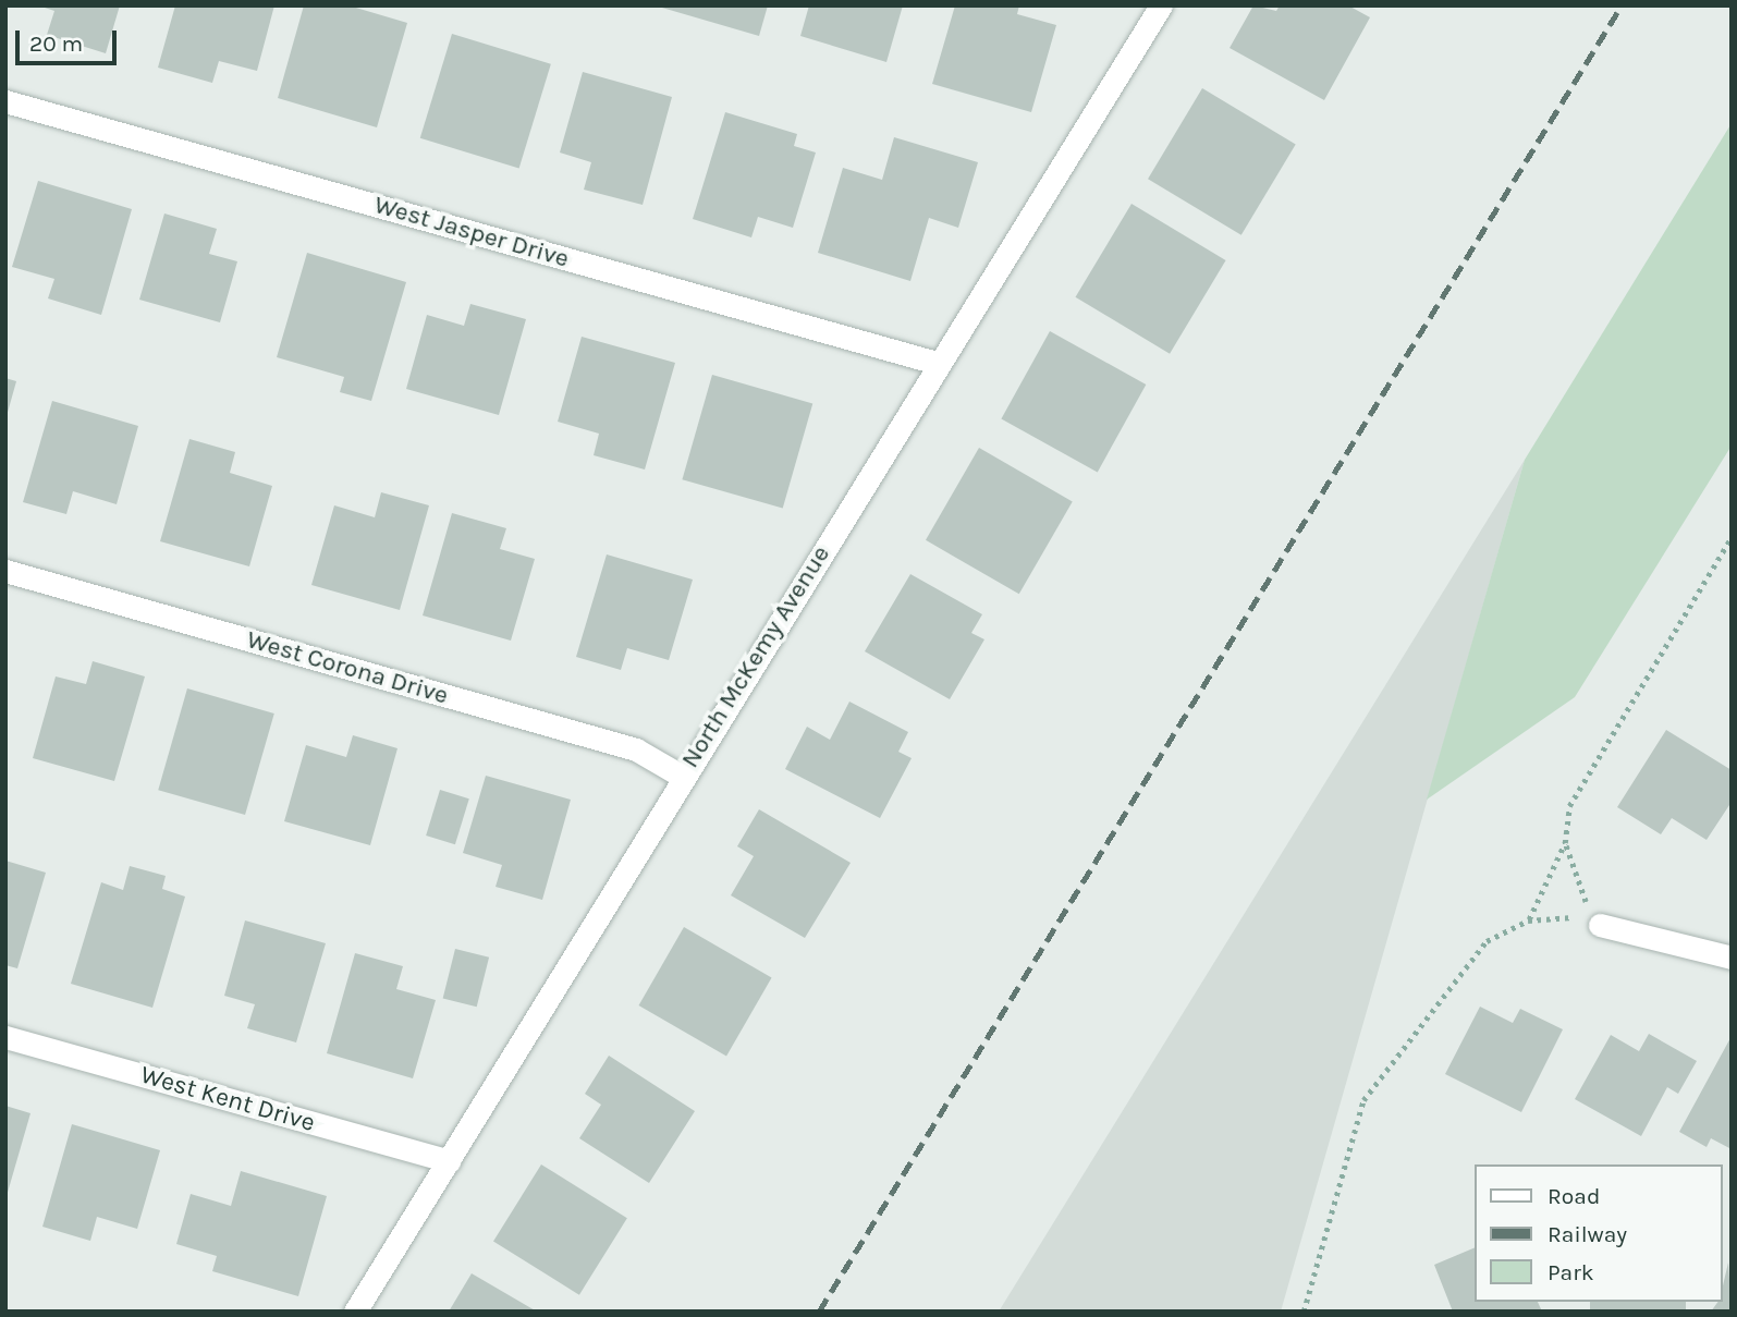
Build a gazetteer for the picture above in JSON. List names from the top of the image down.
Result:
{
  "streets": {
    "street": [
      "West Jasper Drive",
      "North McKemy Avenue",
      "West Corona Drive",
      "West Kent Drive"
    ]
  },
  "crossings": [
    ["West Jasper Drive", "North McKemy Avenue"],
    ["North McKemy Avenue", "West Corona Drive"],
    ["North McKemy Avenue", "West Kent Drive"]
  ],
  "legend": ["Road", "Railway", "Park"],
  "scale_bar": "20 m"
}
